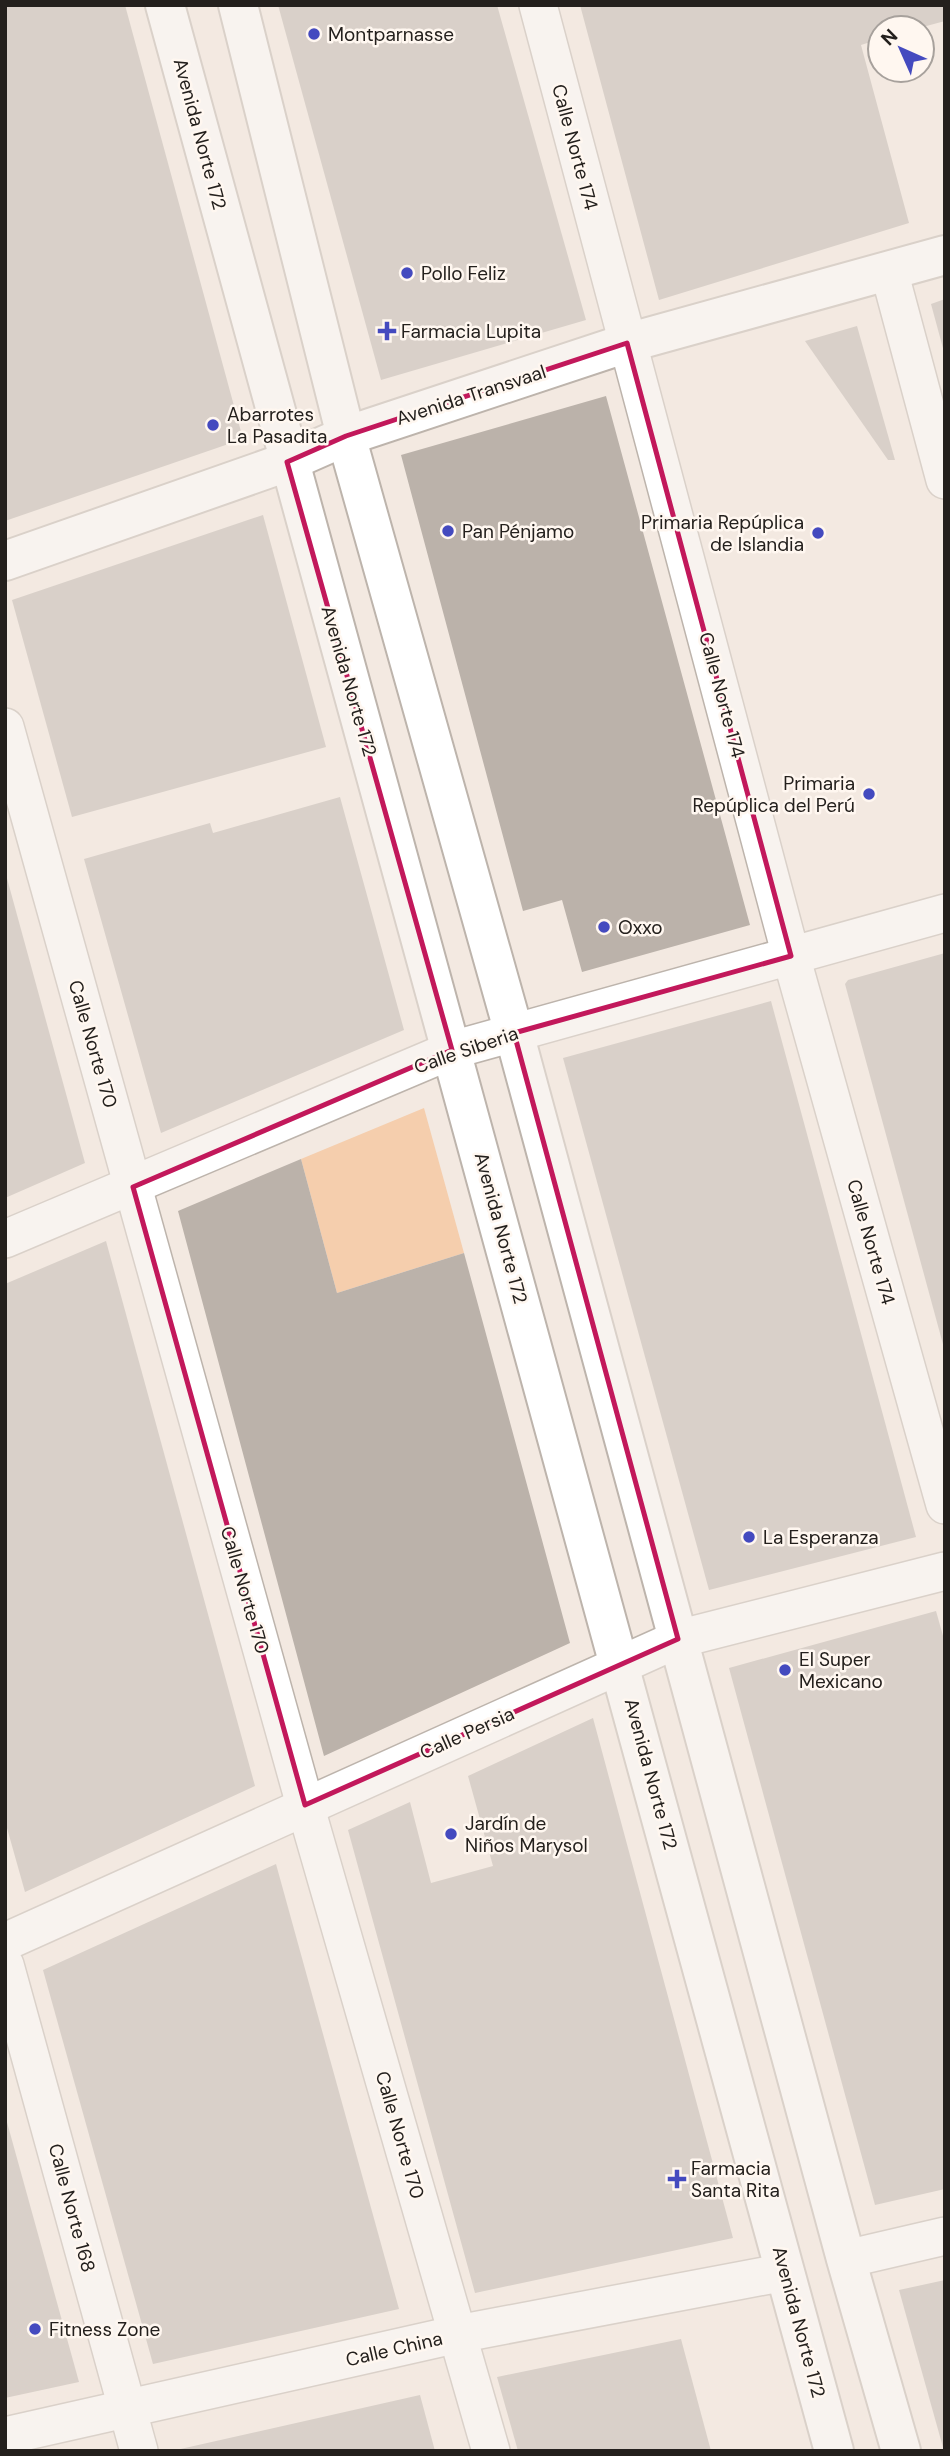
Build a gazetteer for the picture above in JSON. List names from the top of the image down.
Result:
{
  "streets": {
    "street": [
      "Avenida Norte 172",
      "Calle Norte 174",
      "Avenida Transvaal",
      "Calle Norte 170",
      "Calle Siberia",
      "Calle Persia",
      "Calle Norte 168",
      "Calle China"
    ]
  },
  "crossings": [
    ["Avenida Norte 172", "Avenida Transvaal"],
    ["Avenida Norte 172", "Calle Siberia"],
    ["Avenida Norte 172", "Calle Persia"],
    ["Avenida Norte 172", "Calle China"],
    ["Calle Norte 174", "Avenida Transvaal"],
    ["Calle Norte 174", "Calle Siberia"],
    ["Calle Norte 170", "Calle Siberia"],
    ["Calle Norte 170", "Calle Persia"],
    ["Calle Norte 170", "Calle China"],
    ["Calle Norte 168", "Calle China"]
  ],
  "places": {
    "other": [
      "Montparnasse",
      "Pollo Feliz",
      "Abarrotes La Pasadita",
      "Pan Pénjamo",
      "Primaria Repúplica de Islandia",
      "Primaria Repúplica del Perú",
      "Oxxo",
      "La Esperanza",
      "El Super Mexicano",
      "Jardín de Niños Marysol",
      "Fitness Zone"
    ],
    "health": ["Farmacia Lupita", "Farmacia Santa Rita"]
  },
  "north": "top left"
}
